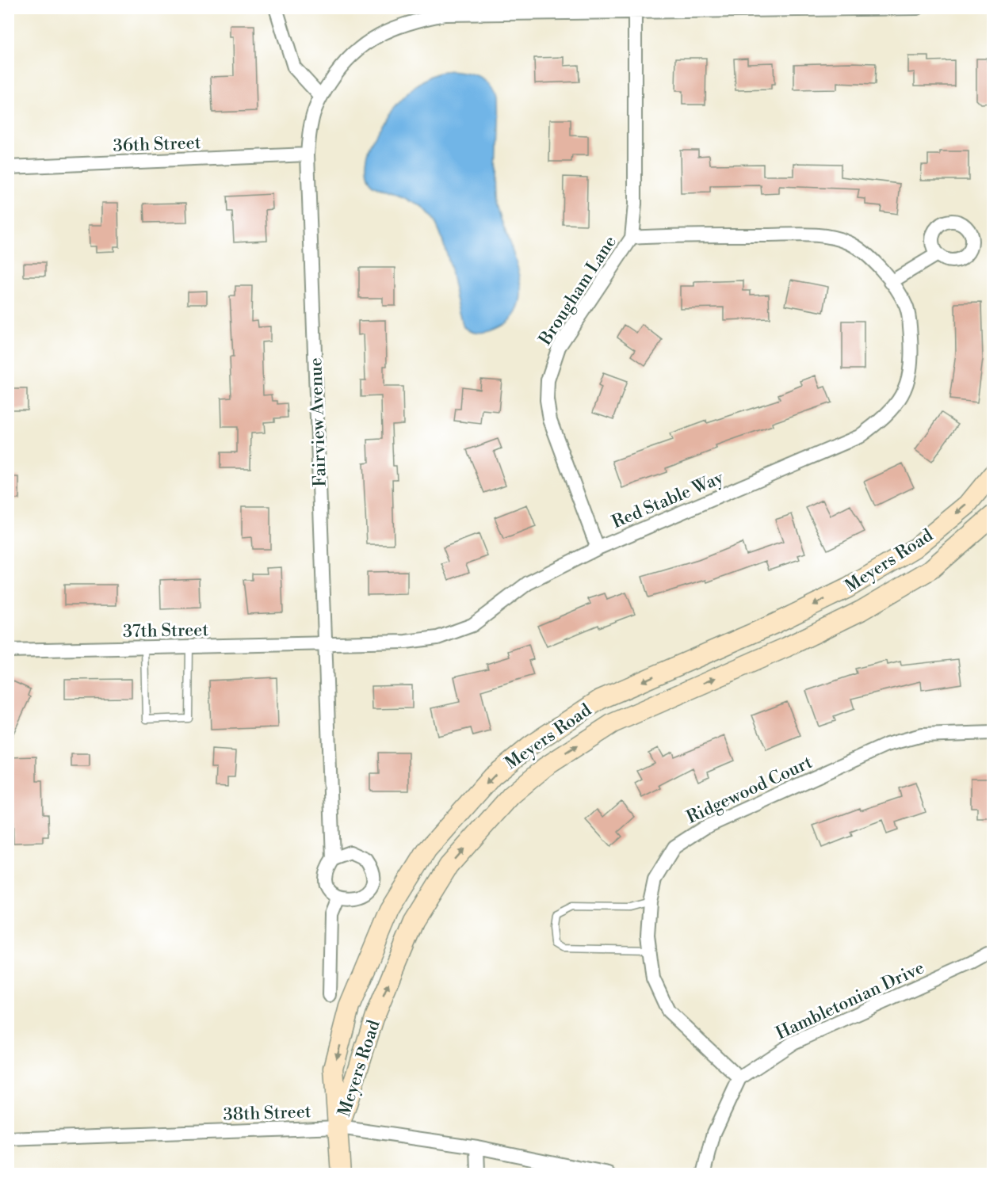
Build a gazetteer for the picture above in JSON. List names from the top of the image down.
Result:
{
  "streets": {
    "street": [
      "36th Street",
      "Brougham Lane",
      "Fairview Avenue",
      "Red Stable Way",
      "Meyers Road",
      "37th Street",
      "Ridgewood Court",
      "Hambletonian Drive",
      "38th Street"
    ]
  },
  "crossings": [
    ["36th Street", "Fairview Avenue"],
    ["Brougham Lane", "Fairview Avenue"],
    ["Brougham Lane", "Red Stable Way"],
    ["Fairview Avenue", "Red Stable Way"],
    ["Fairview Avenue", "37th Street"],
    ["Red Stable Way", "37th Street"],
    ["Meyers Road", "38th Street"],
    ["Ridgewood Court", "Hambletonian Drive"]
  ]
}
